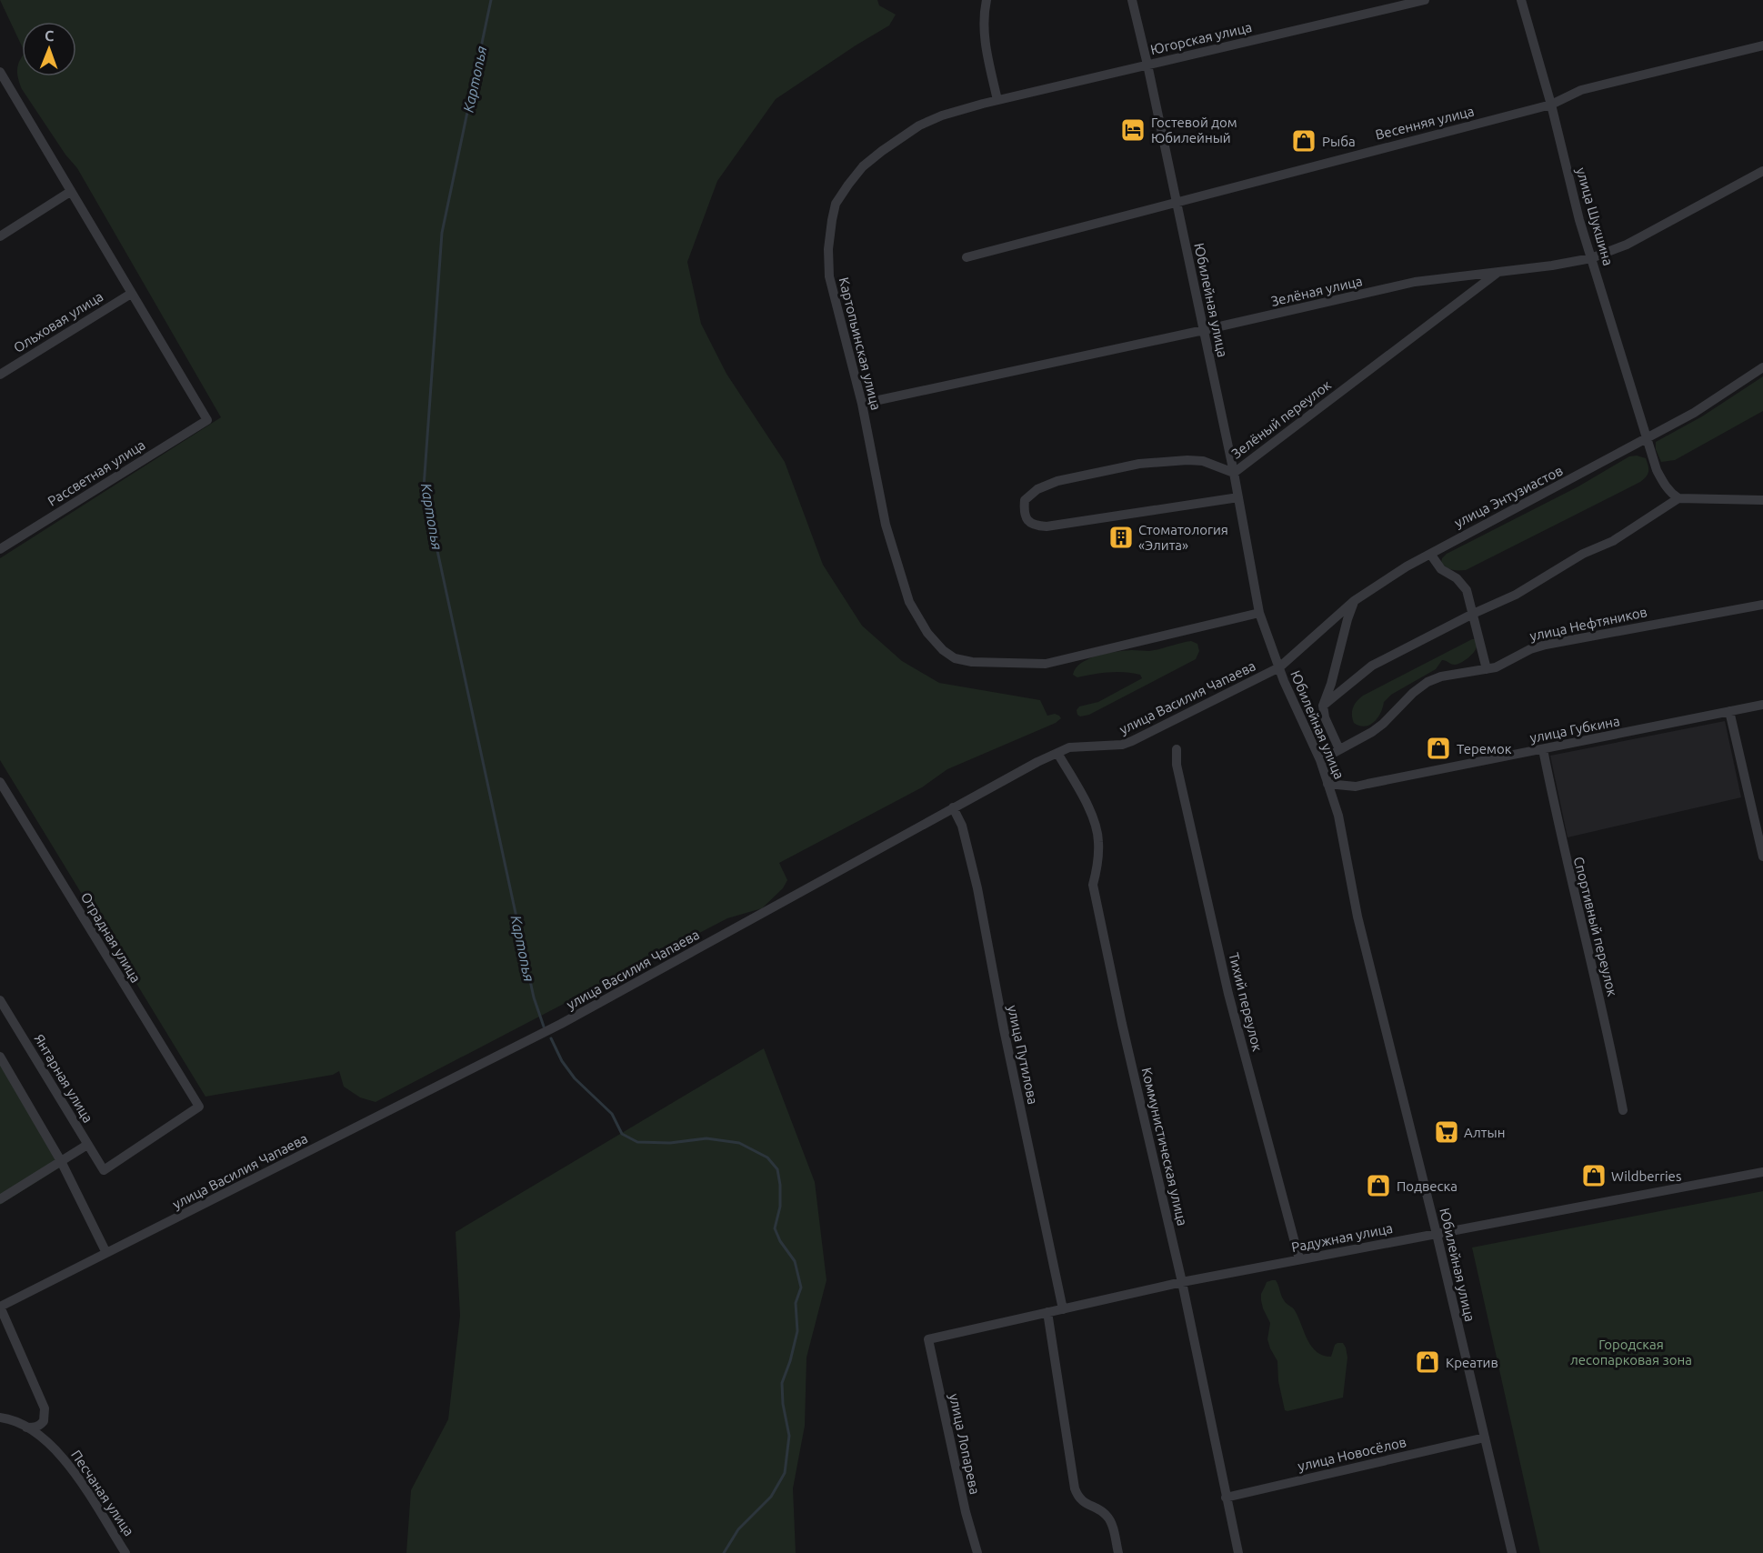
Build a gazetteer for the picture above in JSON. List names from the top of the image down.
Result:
{
  "streets": {
    "street": [
      "Югорская улица",
      "Весенняя улица",
      "улица Шукшина",
      "Зелёная улица",
      "Юбилейная улица",
      "Ольховая улица",
      "Картопьинская улица",
      "Зелёный переулок",
      "Рассветная улица",
      "улица Энтузиастов",
      "улица Нефтяников",
      "улица Василия Чапаева",
      "улица Губкина",
      "Спортивный переулок",
      "Отрадная улица",
      "Тихий переулок",
      "улица Путилова",
      "Янтарная улица",
      "Коммунистическая улица",
      "Радужная улица",
      "улица Лопарева",
      "улица Новосёлов",
      "Песчаная улица"
    ]
  },
  "crossings": [
    ["Югорская улица", "Юбилейная улица"],
    ["Югорская улица", "Картопьинская улица"],
    ["Весенняя улица", "улица Шукшина"],
    ["Весенняя улица", "Юбилейная улица"],
    ["улица Шукшина", "Зелёная улица"],
    ["улица Шукшина", "улица Энтузиастов"],
    ["Зелёная улица", "Юбилейная улица"],
    ["Зелёная улица", "Картопьинская улица"],
    ["Зелёная улица", "Зелёный переулок"],
    ["Юбилейная улица", "Картопьинская улица"],
    ["Юбилейная улица", "Зелёный переулок"],
    ["Юбилейная улица", "улица Энтузиастов"],
    ["Юбилейная улица", "улица Нефтяников"],
    ["Юбилейная улица", "улица Василия Чапаева"],
    ["Юбилейная улица", "улица Губкина"],
    ["Юбилейная улица", "Радужная улица"],
    ["Юбилейная улица", "улица Новосёлов"],
    ["Ольховая улица", "Рассветная улица"],
    ["улица Энтузиастов", "улица Василия Чапаева"],
    ["улица Василия Чапаева", "улица Путилова"],
    ["улица Василия Чапаева", "Коммунистическая улица"],
    ["улица Губкина", "Спортивный переулок"],
    ["Отрадная улица", "Янтарная улица"],
    ["Тихий переулок", "Радужная улица"],
    ["улица Путилова", "Радужная улица"],
    ["Коммунистическая улица", "Радужная улица"],
    ["Коммунистическая улица", "улица Новосёлов"],
    ["Радужная улица", "улица Лопарева"]
  ],
  "water": ["Картопья"],
  "parks": ["Городская лесопарковая зона"],
  "places": {
    "hotel": ["Гостевой дом Юбилейный"],
    "shop": [
      "Рыба",
      "Теремок",
      "Wildberries",
      "Подвеска",
      "Креатив"
    ],
    "building": ["Стоматология «Элита»"],
    "supermarket": ["Алтын"]
  },
  "north": "top"
}
